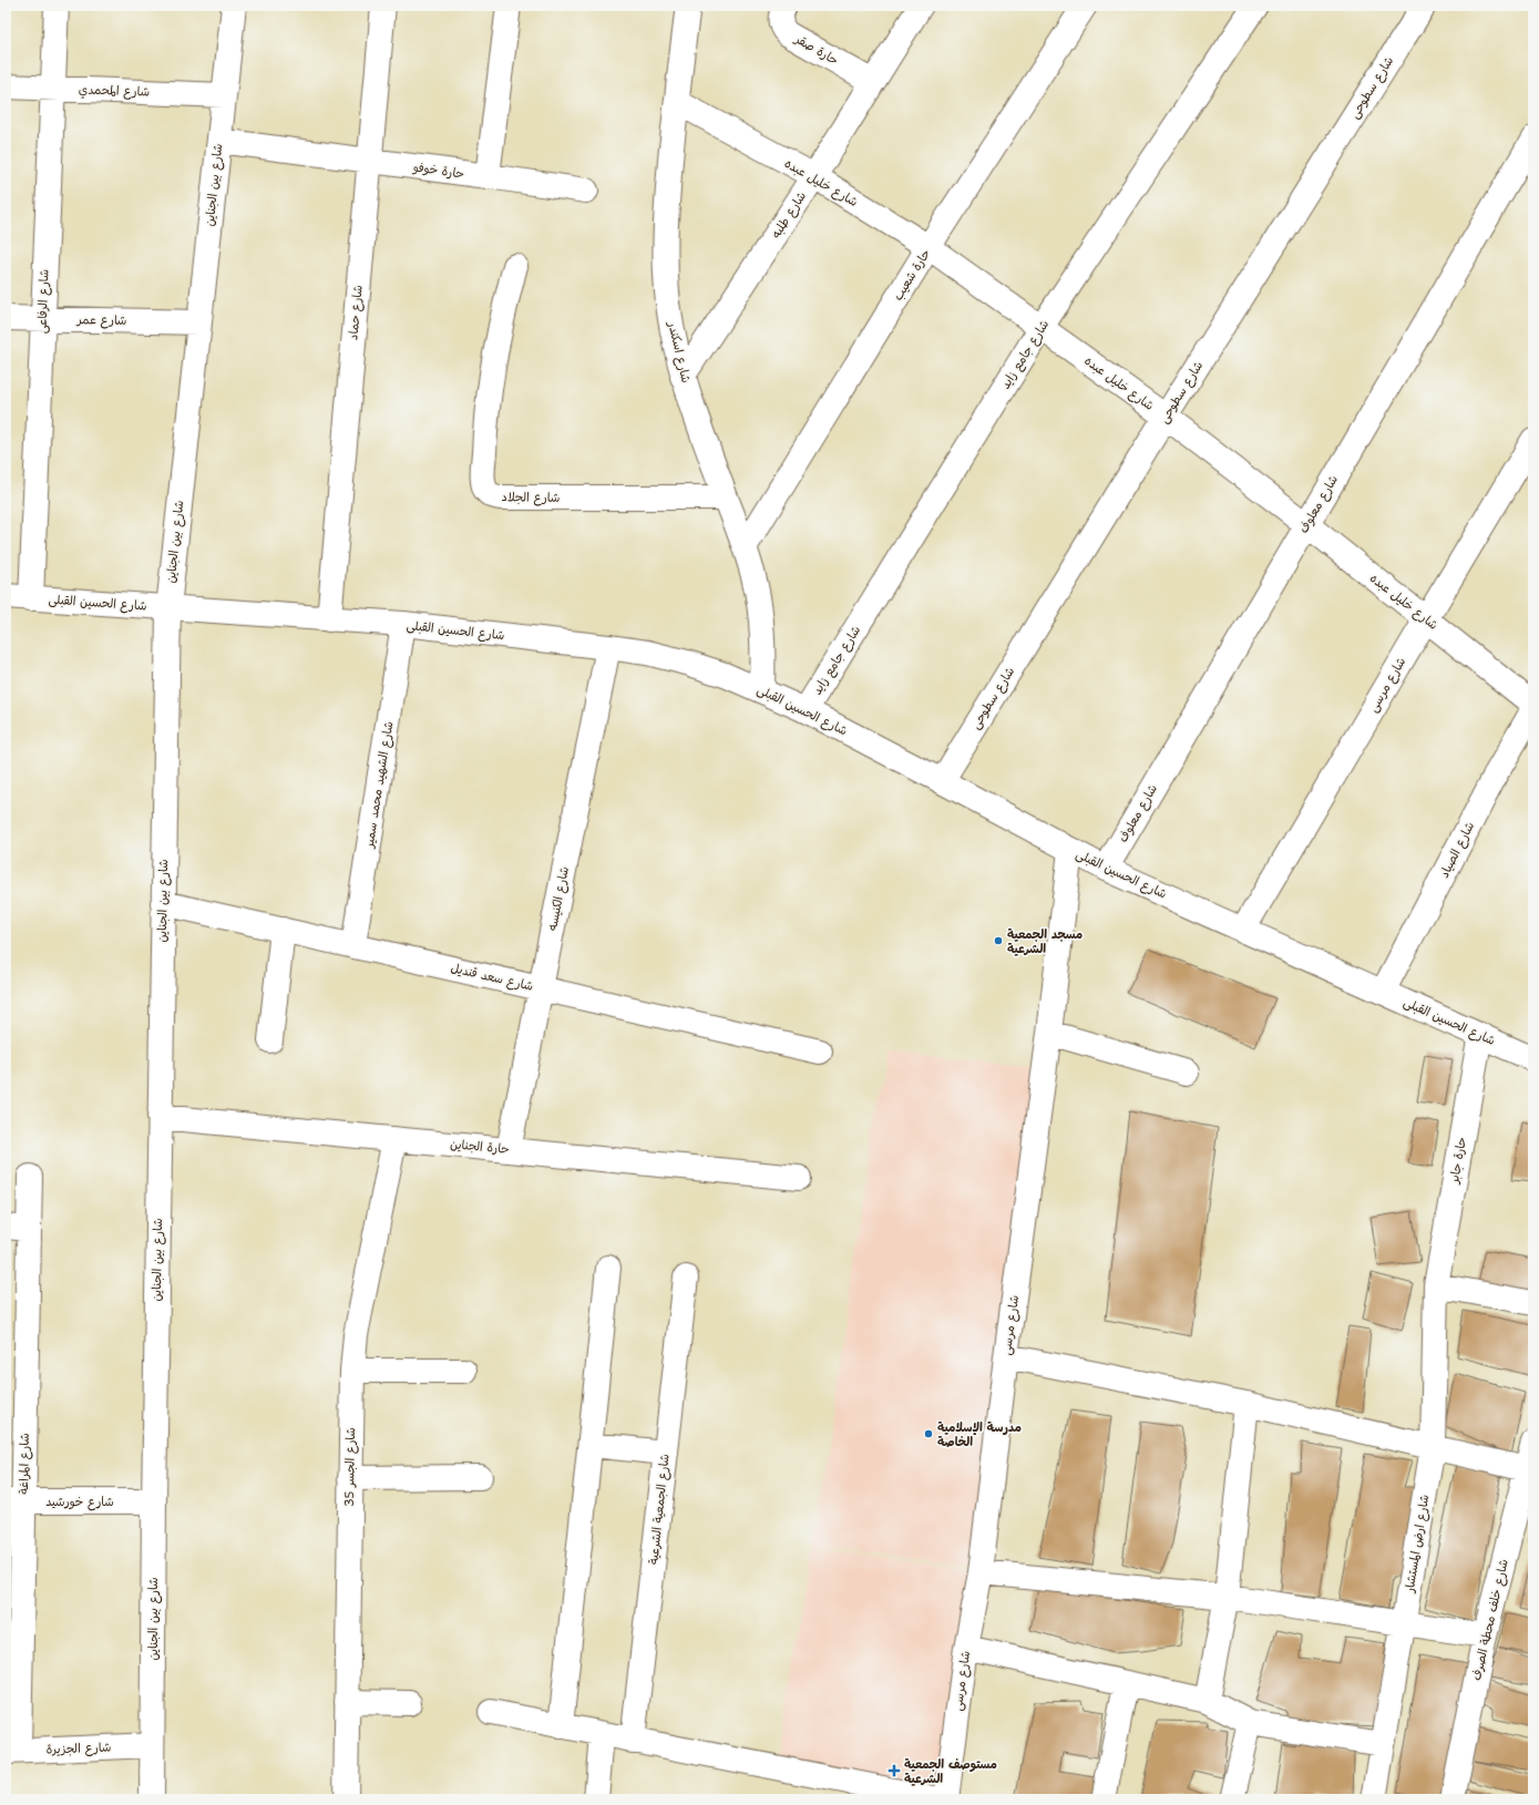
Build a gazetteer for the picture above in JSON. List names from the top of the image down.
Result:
{
  "streets": {
    "street": [
      "حارة صقر",
      "شارع سطوحى",
      "شارع المحمدي",
      "حارة خوفو",
      "شارع خليل عبده",
      "شارع بين الجناين",
      "شارع طلبه",
      "حارة شعيب",
      "شارع الرفاعى",
      "شارع حماد",
      "شارع عمر",
      "شارع اسكندر",
      "شارع جامع زايد",
      "شارع الجلاد",
      "شارع معلوف",
      "شارع الحسين القبلى",
      "شارع مرسى",
      "شارع الشهيد محمد سمير",
      "شارع الصياد",
      "شارع الكنيسه",
      "شارع سعد قنديل",
      "حارة الجناين",
      "حارة جابر",
      "شارع المراغة",
      "شارع الجسر 35",
      "شارع خورشيد",
      "شارع الجمعية الشرعية",
      "شارع ارض المستشار",
      "شارع خلف محطة الصرف",
      "شارع الجزيرة"
    ]
  },
  "crossings": [
    ["حارة صقر", "شارع طلبه"],
    ["شارع سطوحى", "شارع خليل عبده"],
    ["شارع سطوحى", "شارع الحسين القبلى"],
    ["شارع المحمدي", "شارع بين الجناين"],
    ["شارع المحمدي", "شارع الرفاعى"],
    ["حارة خوفو", "شارع بين الجناين"],
    ["حارة خوفو", "شارع حماد"],
    ["شارع خليل عبده", "شارع طلبه"],
    ["شارع خليل عبده", "حارة شعيب"],
    ["شارع خليل عبده", "شارع اسكندر"],
    ["شارع خليل عبده", "شارع جامع زايد"],
    ["شارع خليل عبده", "شارع معلوف"],
    ["شارع خليل عبده", "شارع مرسى"],
    ["شارع بين الجناين", "شارع عمر"],
    ["شارع بين الجناين", "شارع الحسين القبلى"],
    ["شارع بين الجناين", "شارع سعد قنديل"],
    ["شارع بين الجناين", "حارة الجناين"],
    ["شارع بين الجناين", "شارع خورشيد"],
    ["شارع بين الجناين", "شارع الجزيرة"],
    ["شارع طلبه", "شارع اسكندر"],
    ["حارة شعيب", "شارع اسكندر"],
    ["شارع الرفاعى", "شارع عمر"],
    ["شارع الرفاعى", "شارع الحسين القبلى"],
    ["شارع حماد", "شارع الحسين القبلى"],
    ["شارع اسكندر", "شارع الجلاد"],
    ["شارع اسكندر", "شارع الحسين القبلى"],
    ["شارع جامع زايد", "شارع الحسين القبلى"],
    ["شارع معلوف", "شارع الحسين القبلى"],
    ["شارع الحسين القبلى", "شارع مرسى"],
    ["شارع الحسين القبلى", "شارع الشهيد محمد سمير"],
    ["شارع الحسين القبلى", "شارع الصياد"],
    ["شارع الحسين القبلى", "شارع الكنيسه"],
    ["شارع الحسين القبلى", "حارة جابر"],
    ["شارع الشهيد محمد سمير", "شارع سعد قنديل"],
    ["شارع الكنيسه", "شارع سعد قنديل"],
    ["شارع الكنيسه", "حارة الجناين"],
    ["حارة الجناين", "شارع الجسر 35"],
    ["حارة جابر", "شارع ارض المستشار"],
    ["شارع المراغة", "شارع خورشيد"],
    ["شارع المراغة", "شارع الجزيرة"]
  ],
  "places": {
    "other": ["مسجد الجمعية الشرعية", "مدرسة الإسلامية الخاصة"],
    "health": ["مستوصف الجمعية الشرعية"]
  }
}
